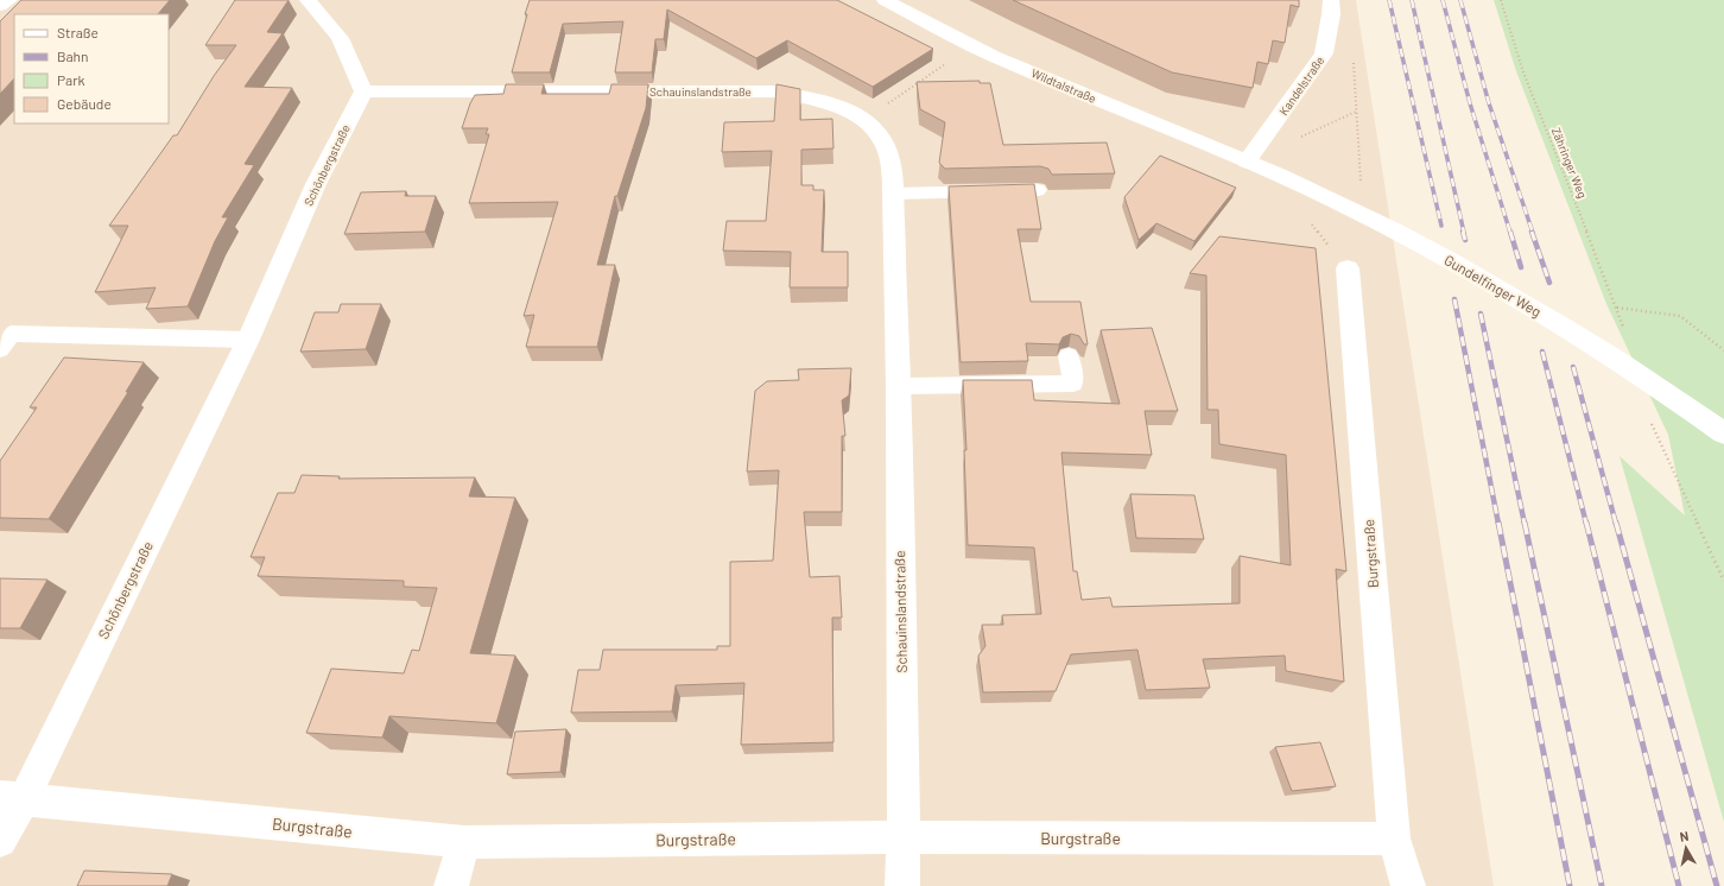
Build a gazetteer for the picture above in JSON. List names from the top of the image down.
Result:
{
  "streets": {
    "street": [
      "Wildtalstraße",
      "Kandelstraße",
      "Schauinslandstraße",
      "Schönbergstraße",
      "Gundelfinger Weg",
      "Burgstraße"
    ],
    "path": ["Zähringer Weg"]
  },
  "crossings": [
    ["Wildtalstraße", "Kandelstraße"],
    ["Wildtalstraße", "Gundelfinger Weg"],
    ["Kandelstraße", "Gundelfinger Weg"],
    ["Schauinslandstraße", "Schönbergstraße"],
    ["Schauinslandstraße", "Burgstraße"],
    ["Schönbergstraße", "Burgstraße"]
  ],
  "legend": [
    "Straße",
    "Bahn",
    "Park",
    "Gebäude"
  ],
  "north": "top"
}
